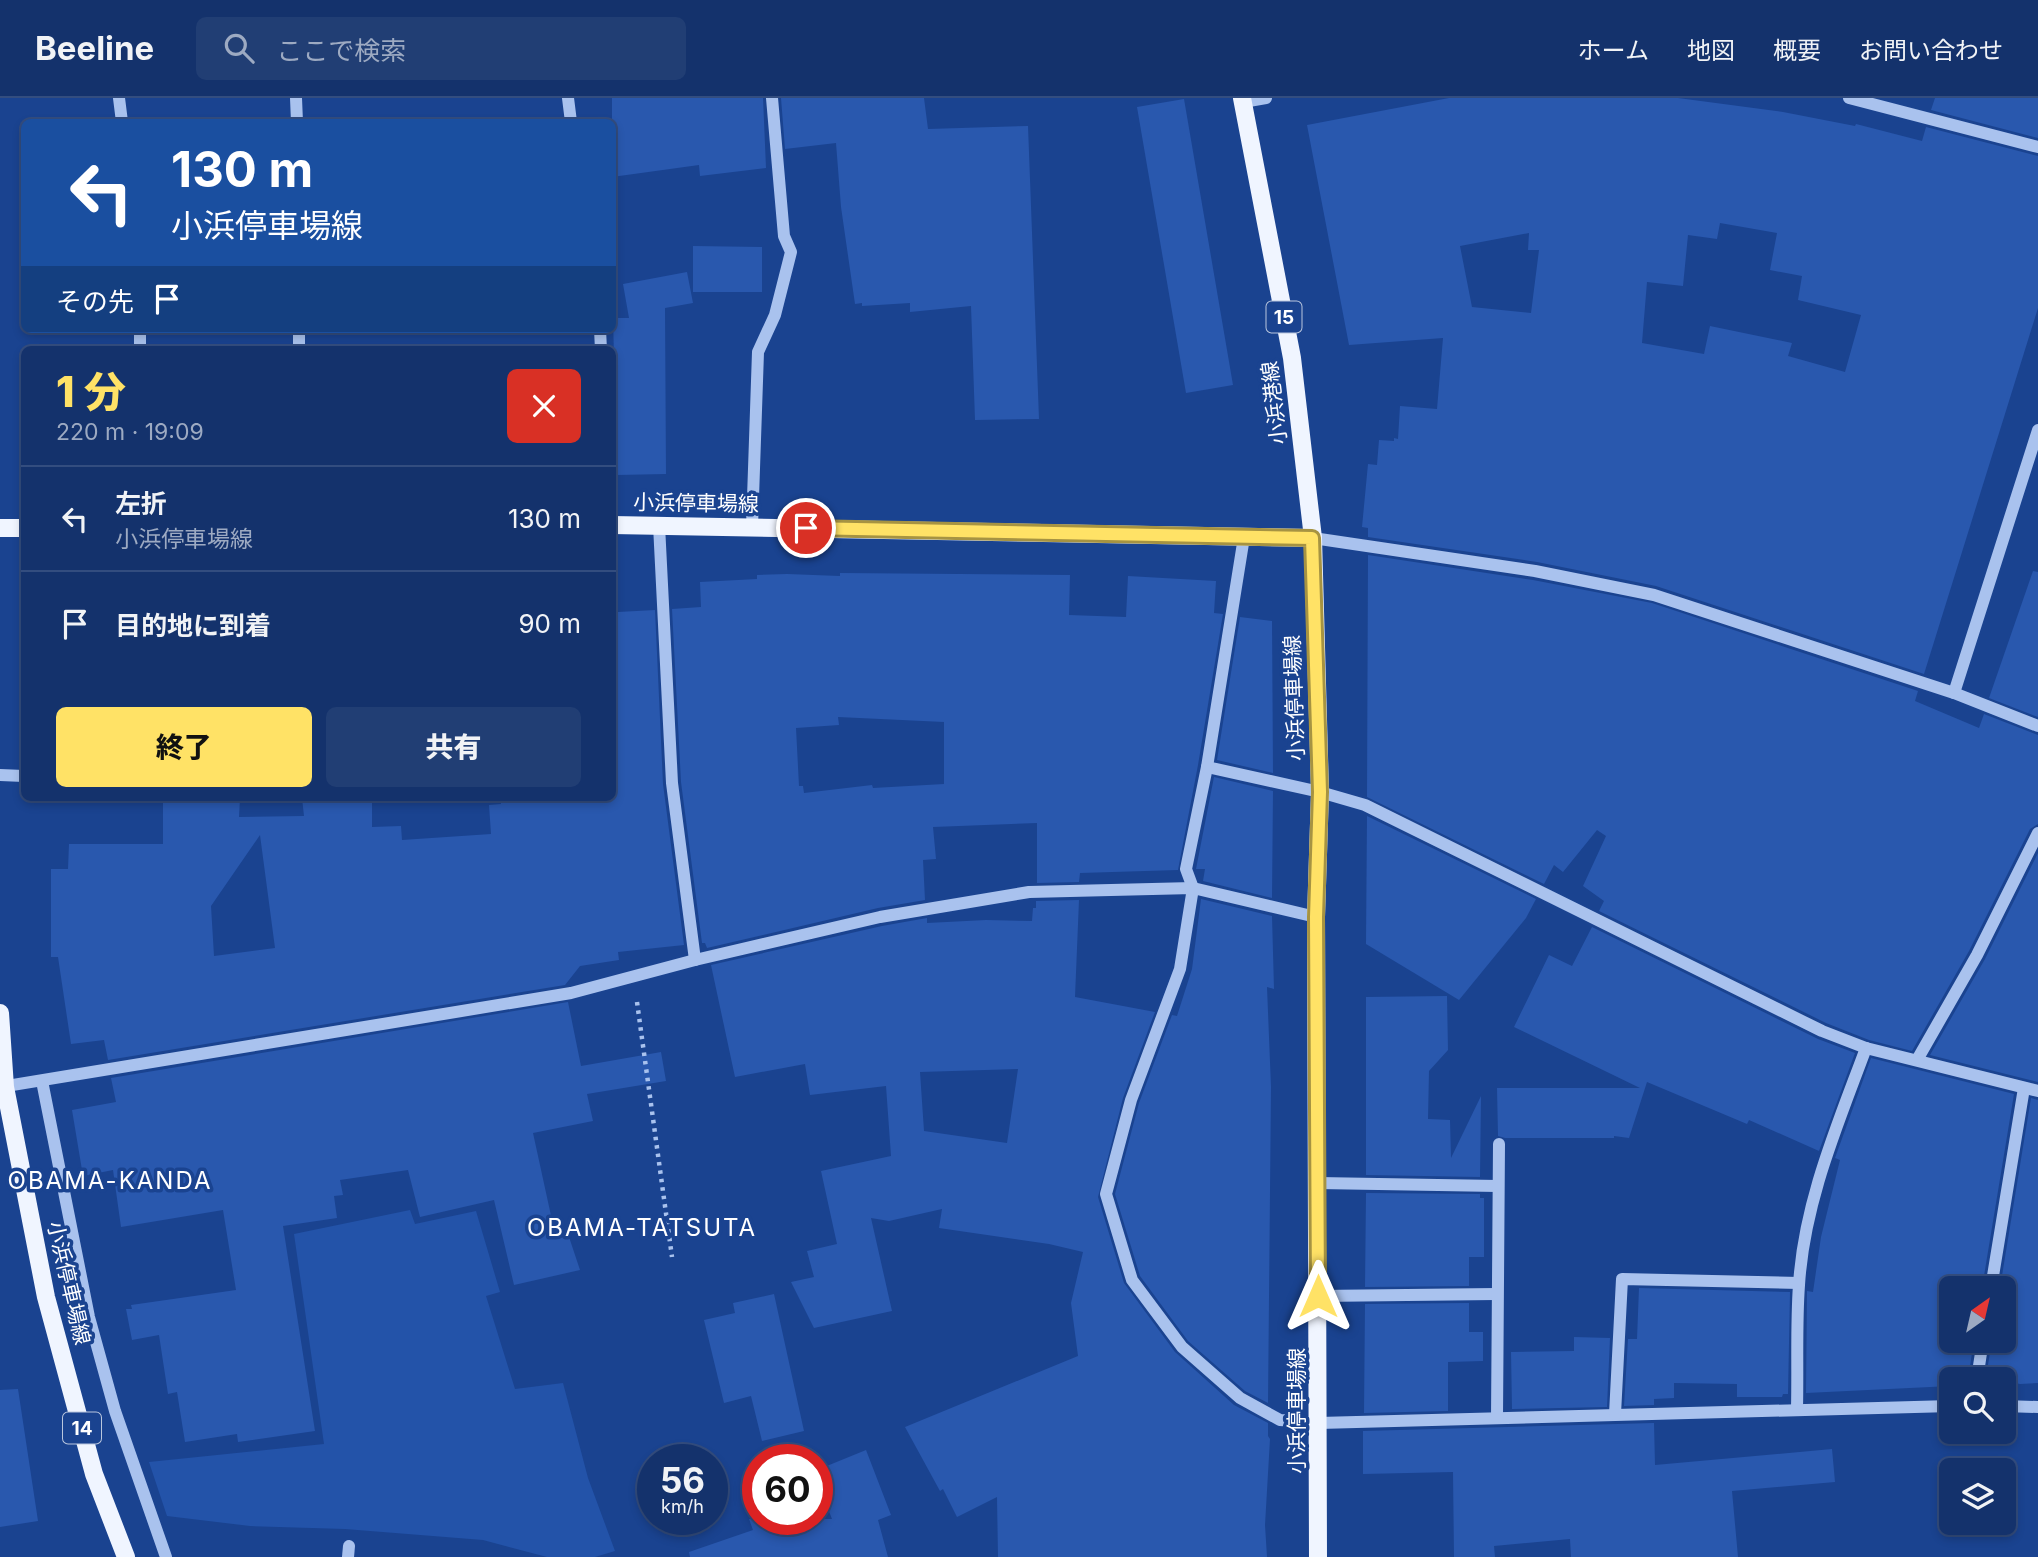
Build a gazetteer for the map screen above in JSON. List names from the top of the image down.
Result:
{
  "streets": {
    "main road": [
      "15",
      "小浜港線",
      "小浜停車場線",
      "14"
    ]
  },
  "crossings": [
    ["小浜港線", "小浜停車場線"]
  ],
  "districts": ["OBAMA-KANDA", "OBAMA-TATSUTA"],
  "north": "top right",
  "page": {
    "header": "Beeline",
    "search": "ここで検索",
    "nav": [
      "ホーム",
      "地図",
      "概要",
      "お問い合わせ"
    ],
    "turn": ["130 m", "小浜停車場線"],
    "then": "その先",
    "heading": ["1 分", "220 m · 19:09"],
    "list": [
      {
        "name": "左折",
        "note": "小浜停車場線",
        "value": "130 m"
      },
      {
        "name": "目的地に到着",
        "value": "90 m"
      }
    ],
    "buttons": ["終了", "共有"],
    "speed": "56 km/h",
    "limit": "60"
  }
}
